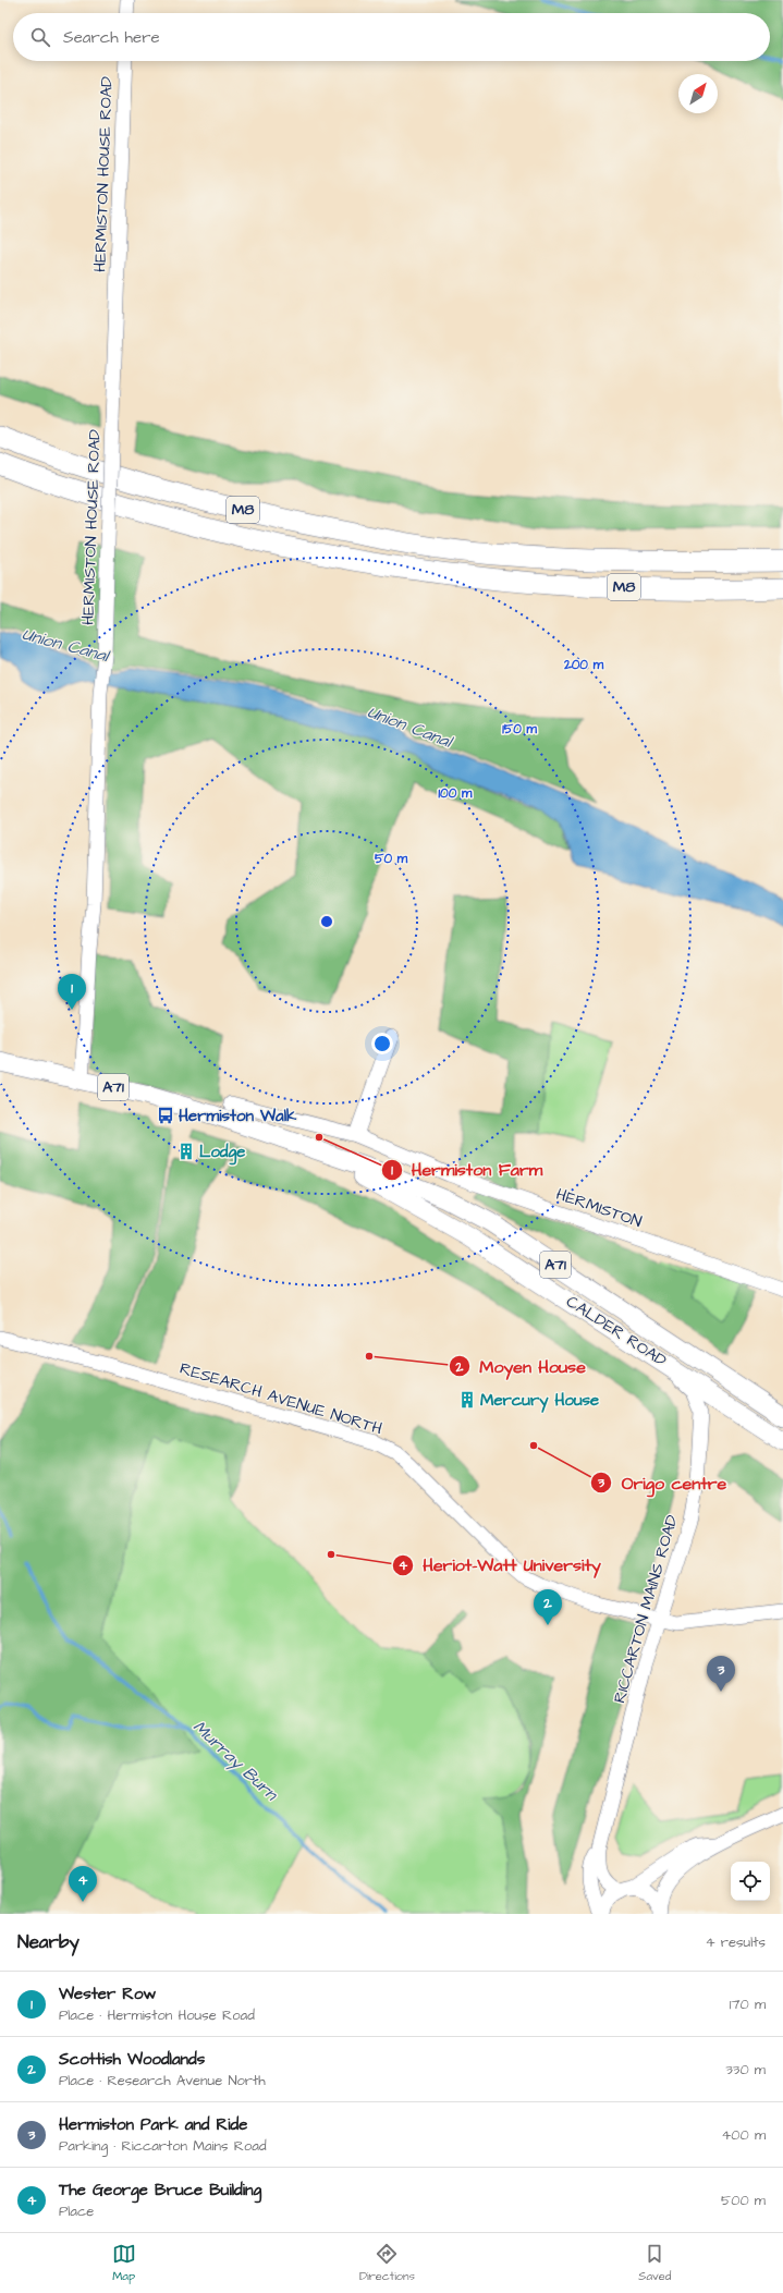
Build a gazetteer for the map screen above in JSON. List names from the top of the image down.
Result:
{
  "streets": {
    "highway": ["M8"],
    "main road": ["A71", "CALDER ROAD"],
    "street": [
      "HERMISTON HOUSE ROAD",
      "HERMISTON",
      "RESEARCH AVENUE NORTH",
      "RICCARTON MAINS ROAD"
    ]
  },
  "crossings": [
    ["HERMISTON HOUSE ROAD", "CALDER ROAD"],
    ["CALDER ROAD", "RICCARTON MAINS ROAD"],
    ["RESEARCH AVENUE NORTH", "RICCARTON MAINS ROAD"]
  ],
  "water": ["Union Canal", "Murray Burn"],
  "places": {
    "bus stop": ["Hermiston Walk"],
    "other": [
      "Hermiston Farm",
      "Moyen House",
      "Origo centre",
      "Heriot-Watt University"
    ],
    "building": ["Lodge", "Mercury House"]
  },
  "north": "top right",
  "page": {
    "search": "Search here",
    "pins": [
      "1",
      "2",
      "3",
      "4"
    ],
    "heading": ["Nearby", "4 results"],
    "list": [
      {
        "mark": "1",
        "name": "Wester Row",
        "note": "Place · Hermiston House Road",
        "value": "170 m"
      },
      {
        "mark": "2",
        "name": "Scottish Woodlands",
        "note": "Place · Research Avenue North",
        "value": "330 m"
      },
      {
        "mark": "3",
        "name": "Hermiston Park and Ride",
        "note": "Parking · Riccarton Mains Road",
        "value": "400 m"
      },
      {
        "mark": "4",
        "name": "The George Bruce Building",
        "note": "Place",
        "value": "500 m"
      }
    ],
    "nav": ["Map", "Directions", "Saved"]
  },
  "rings": [
    "200 m",
    "150 m",
    "100 m",
    "50 m"
  ]
}
